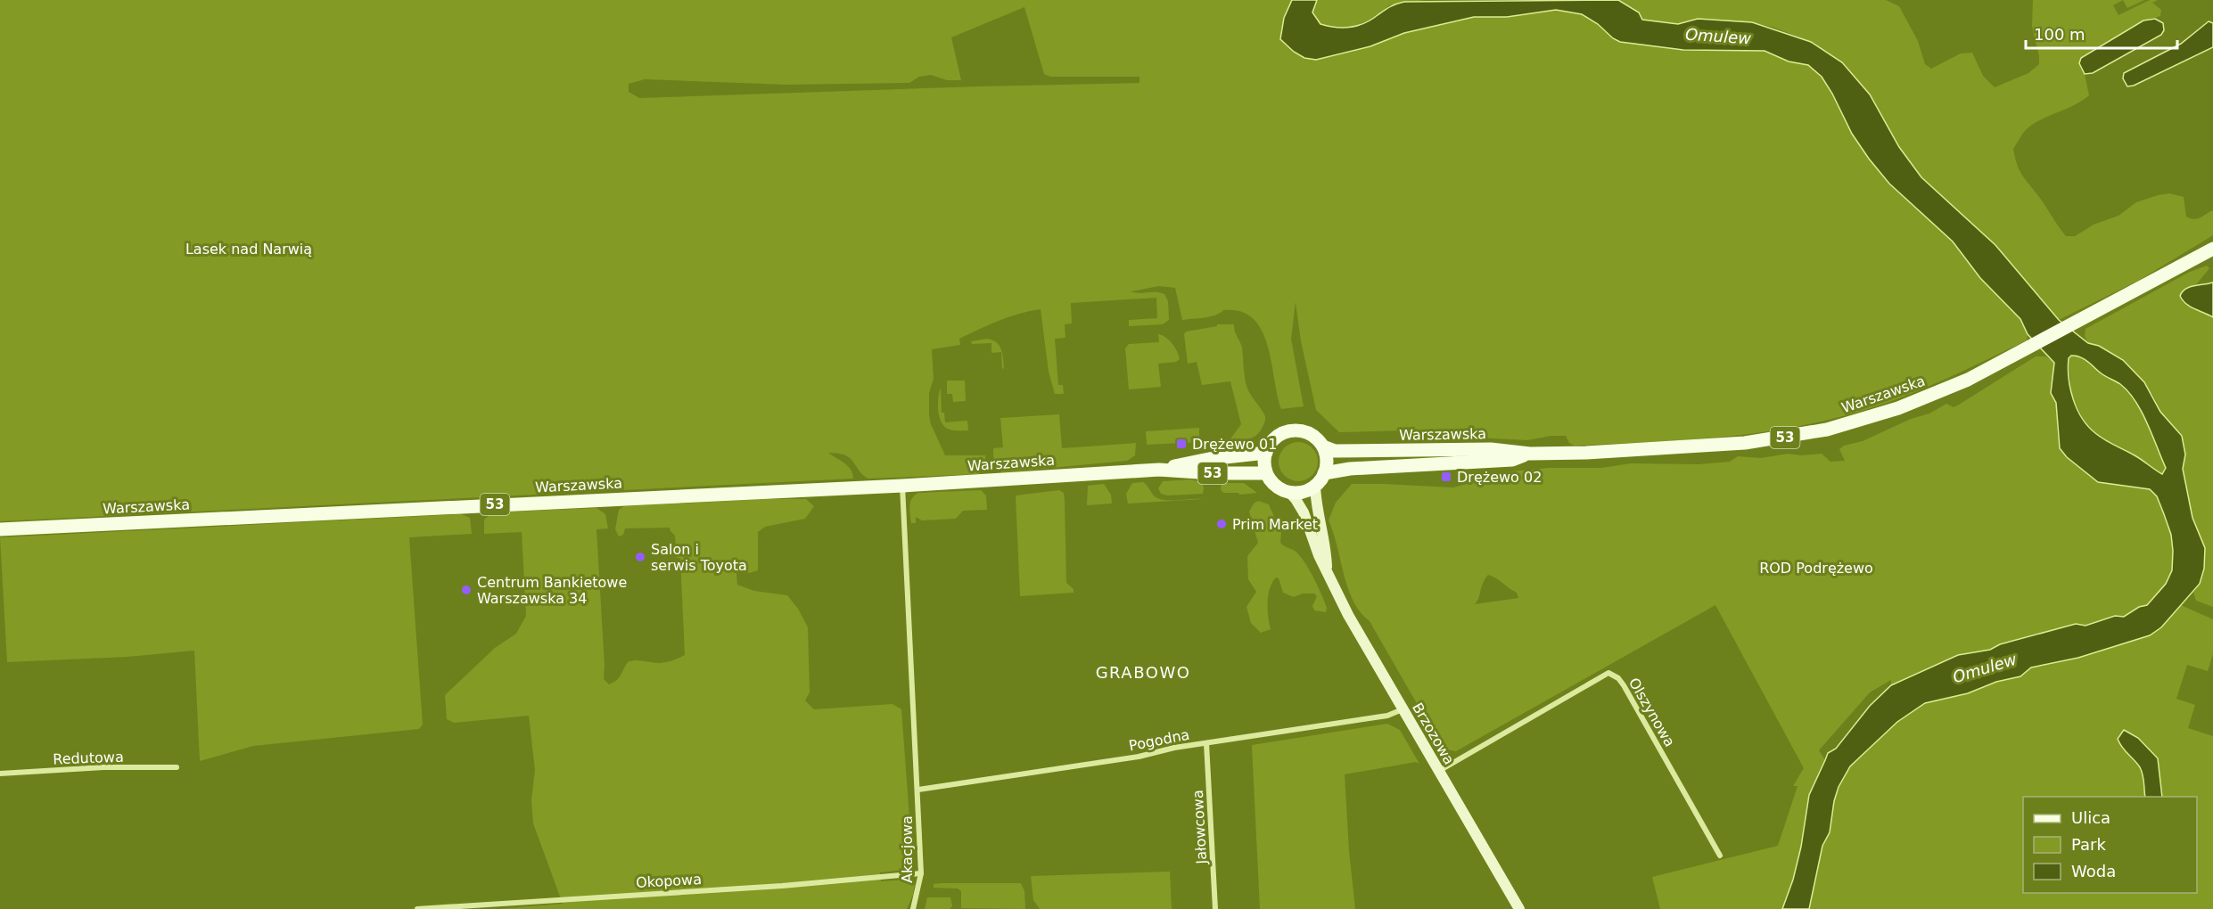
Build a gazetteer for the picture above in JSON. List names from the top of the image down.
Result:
{
  "streets": {
    "main road": ["Warszawska", "53", "Brzozowa"],
    "street": [
      "Olszynowa",
      "Pogodna",
      "Redutowa",
      "Jałowcowa",
      "Akacjowa",
      "Okopowa"
    ]
  },
  "crossings": [
    ["Warszawska", "53"],
    ["Warszawska", "Brzozowa"],
    ["Warszawska", "Akacjowa"],
    ["53", "Brzozowa"],
    ["Olszynowa", "Brzozowa"],
    ["Brzozowa", "Pogodna"],
    ["Pogodna", "Jałowcowa"],
    ["Pogodna", "Akacjowa"],
    ["Akacjowa", "Okopowa"]
  ],
  "districts": ["GRABOWO"],
  "water": ["Omulew"],
  "parks": ["Lasek nad Narwią", "ROD Podrężewo"],
  "places": {
    "transit": ["Drężewo 01", "Drężewo 02"],
    "other": ["Prim Market", "Salon i serwis Toyota", "Centrum Bankietowe Warszawska 34"]
  },
  "legend": ["Ulica", "Park", "Woda"],
  "scale_bar": "100 m"
}
